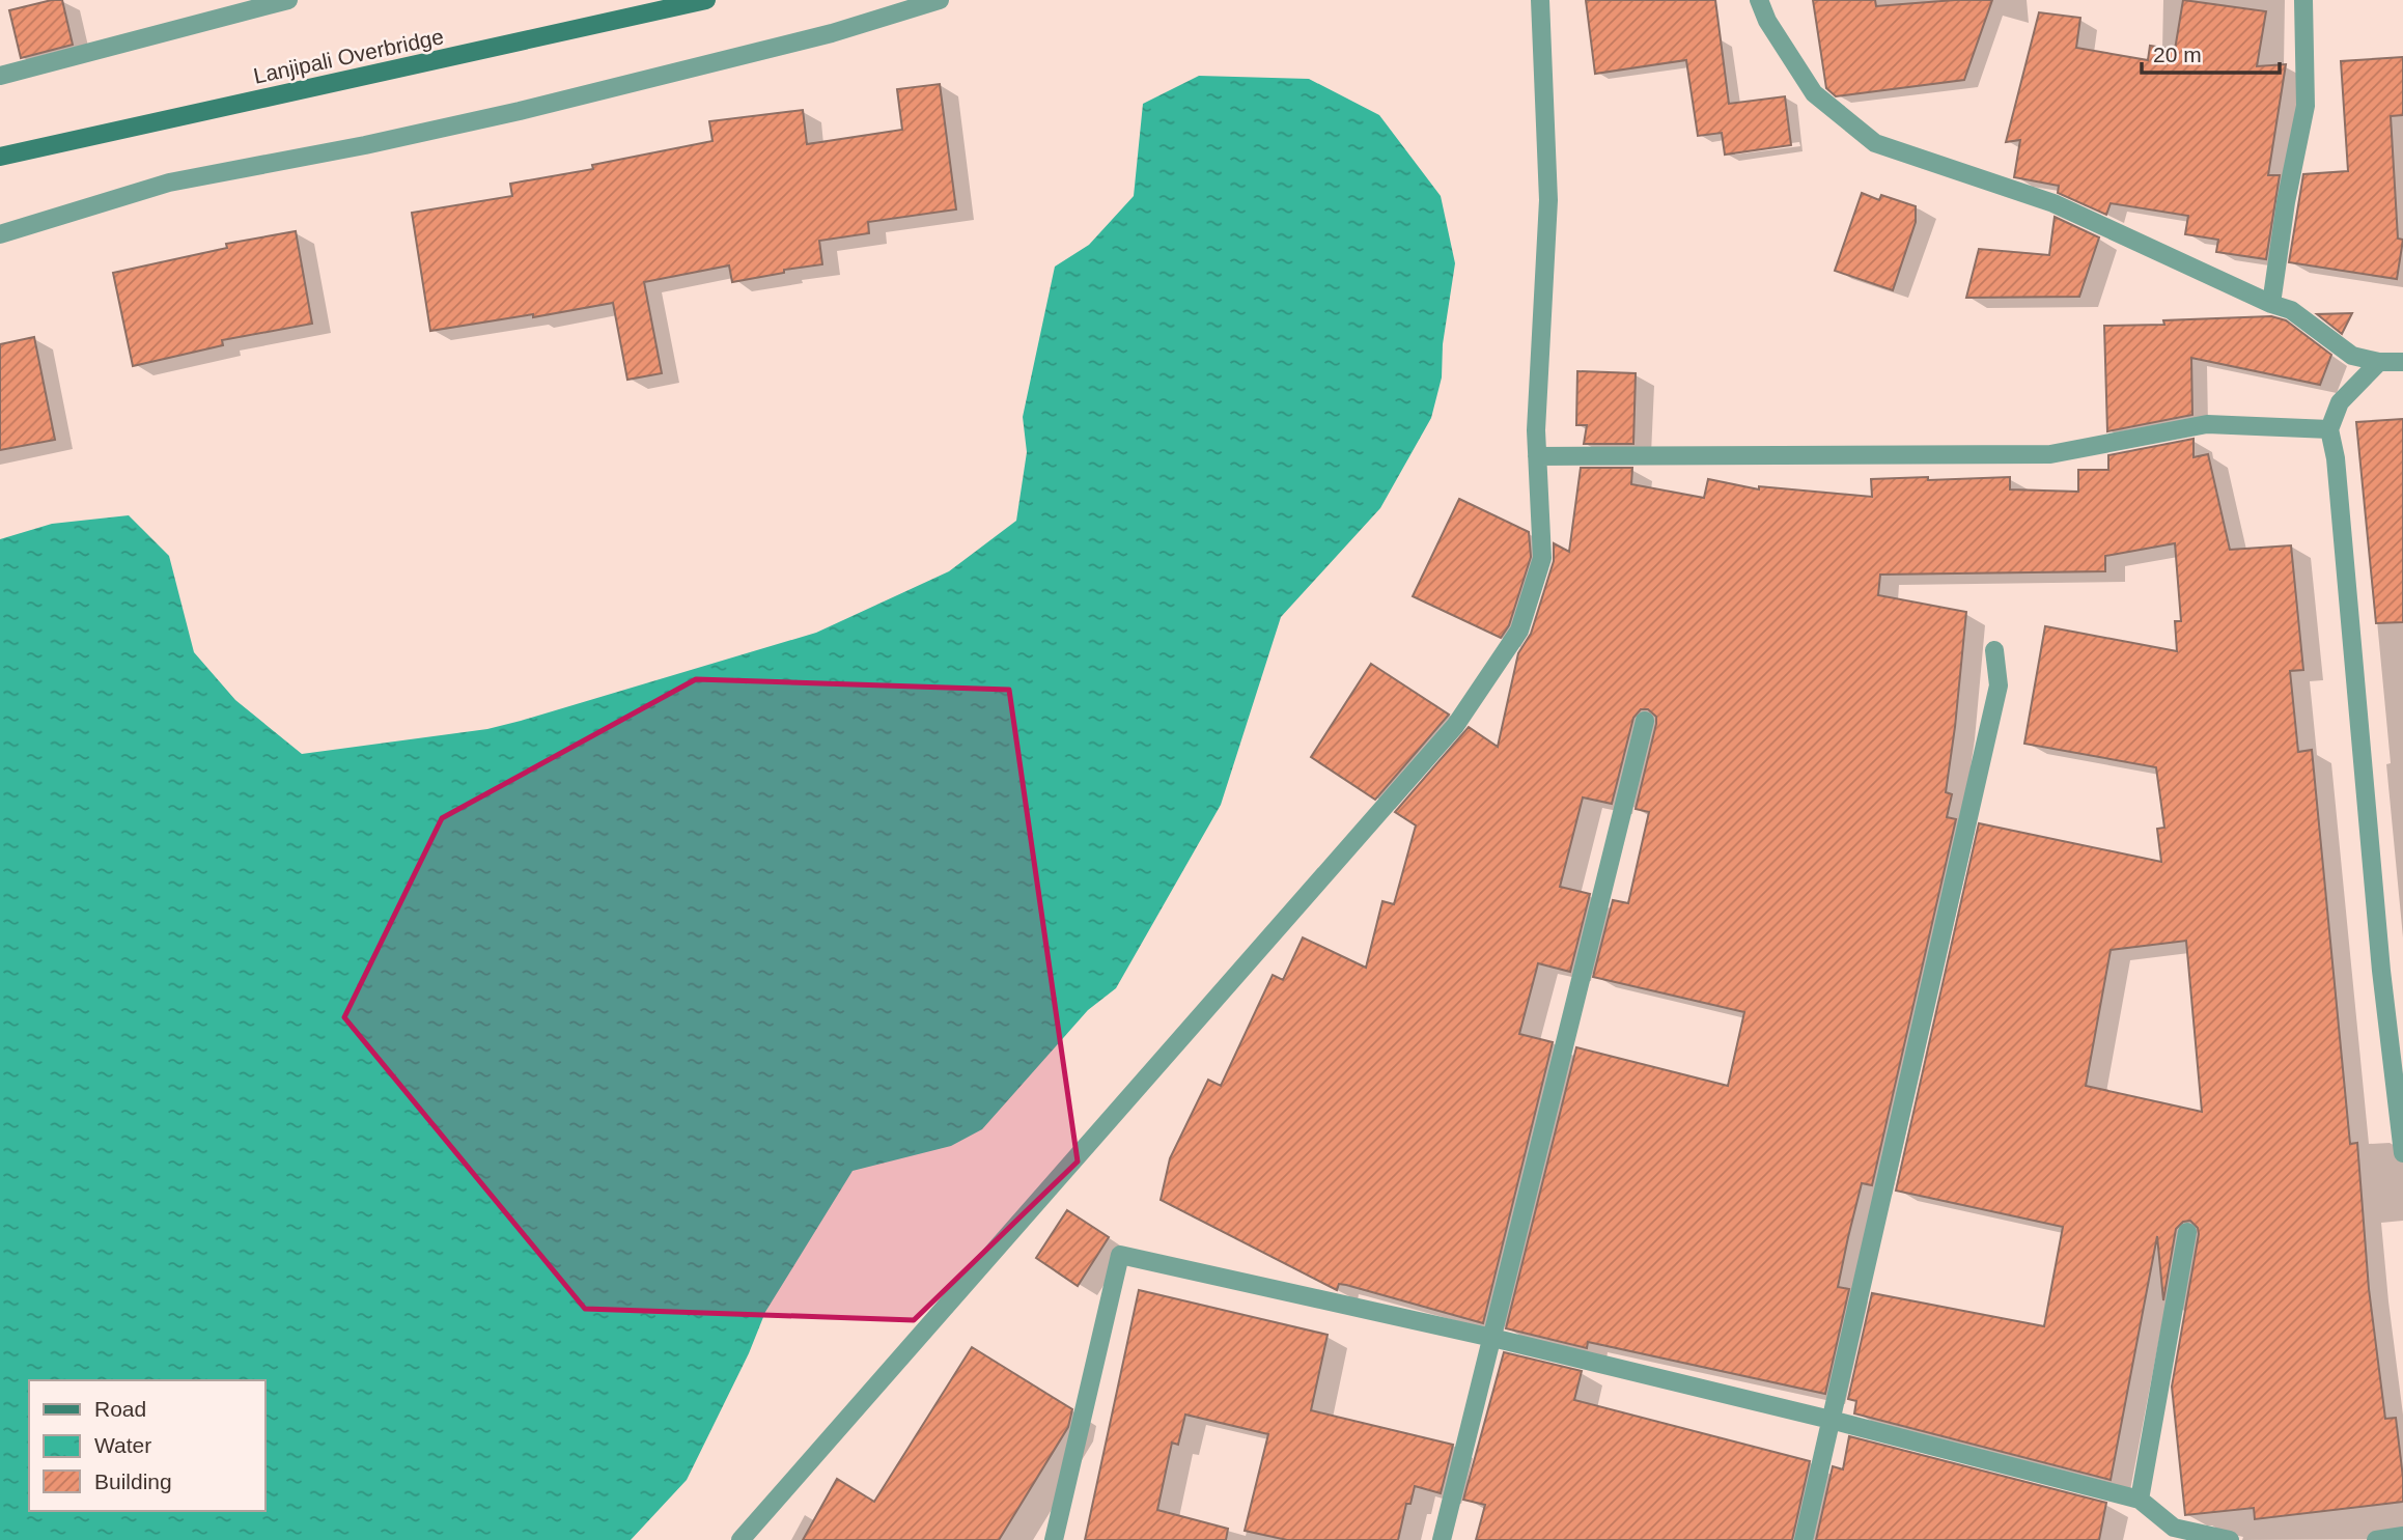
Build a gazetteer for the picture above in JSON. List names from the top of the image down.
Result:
{
  "streets": {
    "main road": ["Lanjipali Overbridge"]
  },
  "legend": ["Road", "Water", "Building"],
  "scale_bar": "20 m"
}
